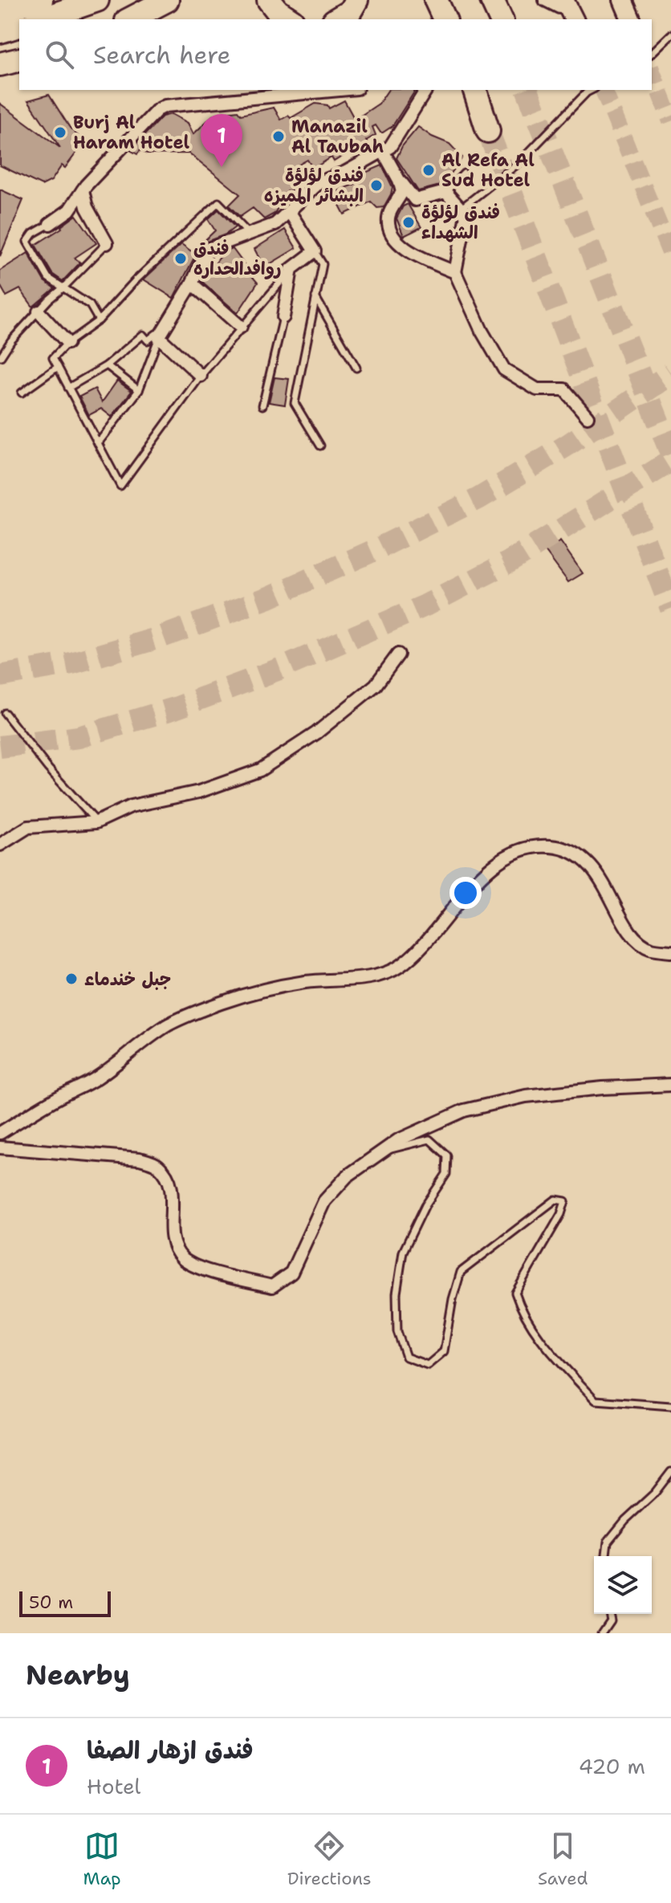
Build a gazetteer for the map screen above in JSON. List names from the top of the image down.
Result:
{
  "places": [
    "Burj Al Haram Hotel",
    "Manazil Al Taubah",
    "Al Refa Al Sud Hotel",
    "فندق لؤلؤة البشائر المميزه",
    "فندق لؤلؤة الشهداء",
    "فندق روافدالحدارہ",
    "جبل خندماء"
  ],
  "scale_bar": "50 m",
  "page": {
    "search": "Search here",
    "pins": "1",
    "scale": "50 m",
    "heading": "Nearby",
    "list": [
      {
        "mark": "1",
        "name": "فندق ازهار الصفا",
        "note": "Hotel",
        "value": "420 m"
      }
    ],
    "nav": ["Map", "Directions", "Saved"]
  }
}
